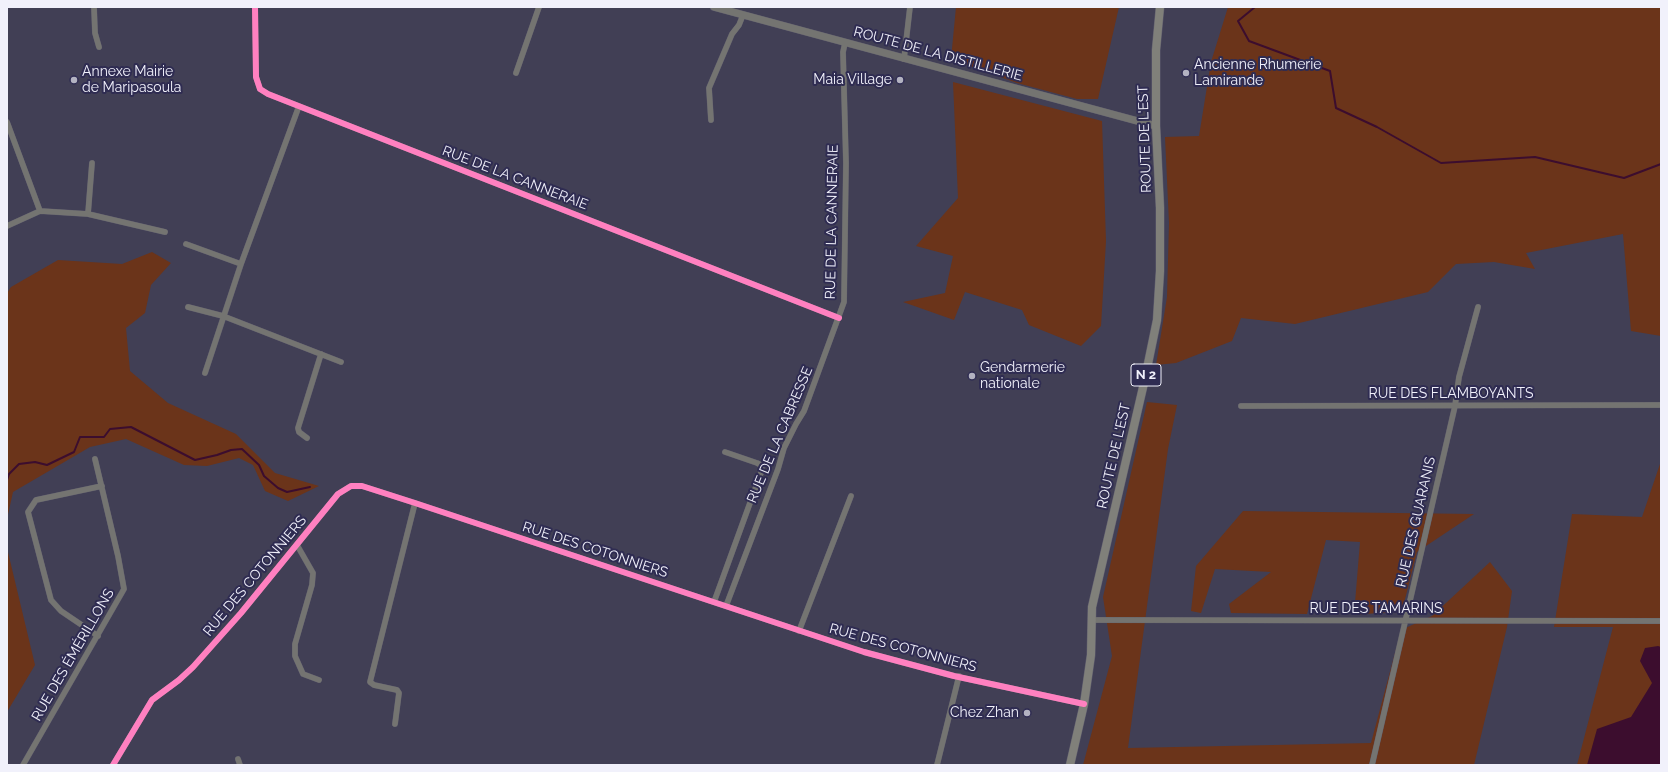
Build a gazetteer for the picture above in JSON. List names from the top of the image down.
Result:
{
  "streets": {
    "main road": ["ROUTE DE L'EST", "N 2"],
    "street": [
      "ROUTE DE LA DISTILLERIE",
      "RUE DE LA CANNERAIE",
      "RUE DES FLAMBOYANTS",
      "RUE DE LA CABRESSE",
      "RUE DES GUARANIS",
      "RUE DES COTONNIERS",
      "RUE DES TAMARINS",
      "RUE DES ÉMÉRILLONS"
    ]
  },
  "crossings": [
    ["ROUTE DE LA DISTILLERIE", "ROUTE DE L'EST"],
    ["ROUTE DE LA DISTILLERIE", "RUE DE LA CANNERAIE"],
    ["ROUTE DE L'EST", "RUE DES COTONNIERS"],
    ["ROUTE DE L'EST", "RUE DES TAMARINS"],
    ["RUE DE LA CANNERAIE", "RUE DE LA CABRESSE"],
    ["RUE DES FLAMBOYANTS", "RUE DES GUARANIS"],
    ["RUE DE LA CABRESSE", "RUE DES COTONNIERS"],
    ["RUE DES GUARANIS", "RUE DES TAMARINS"]
  ],
  "places": [
    "Ancienne Rhumerie Lamirande",
    "Annexe Mairie de Maripasoula",
    "Maia Village",
    "Gendarmerie nationale",
    "Chez Zhan"
  ]
}
